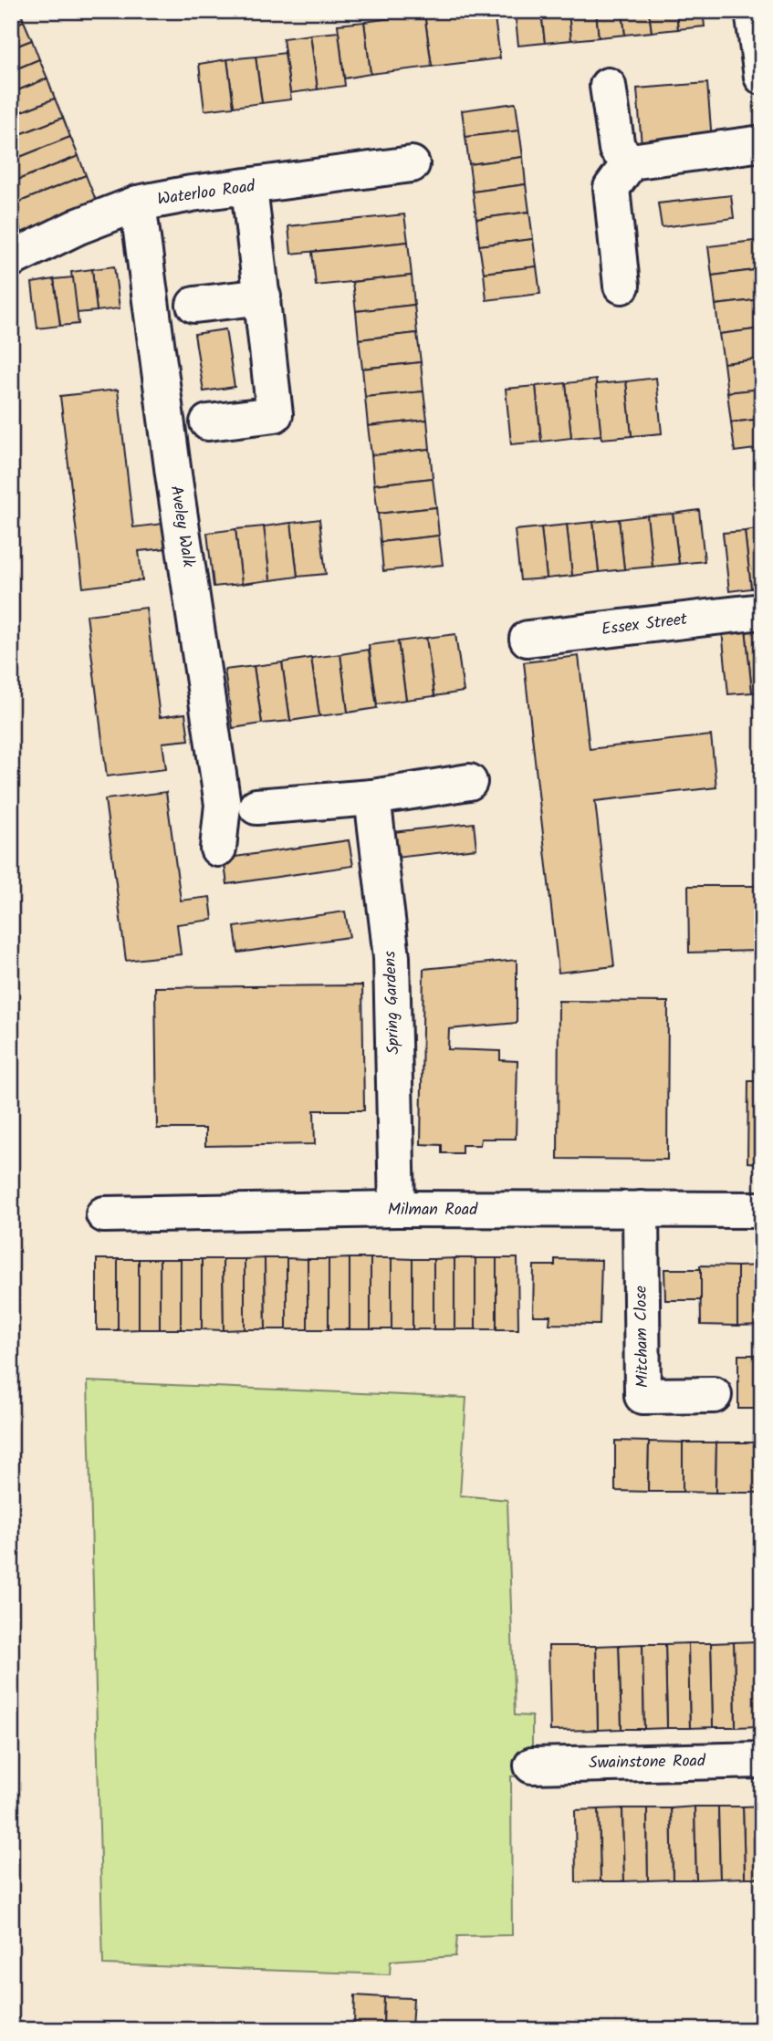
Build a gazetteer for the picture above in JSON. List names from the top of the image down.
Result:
{
  "streets": {
    "street": [
      "Waterloo Road",
      "Aveley Walk",
      "Essex Street",
      "Spring Gardens",
      "Milman Road",
      "Mitcham Close",
      "Swainstone Road"
    ]
  },
  "crossings": [
    ["Waterloo Road", "Aveley Walk"],
    ["Spring Gardens", "Milman Road"],
    ["Milman Road", "Mitcham Close"]
  ]
}
